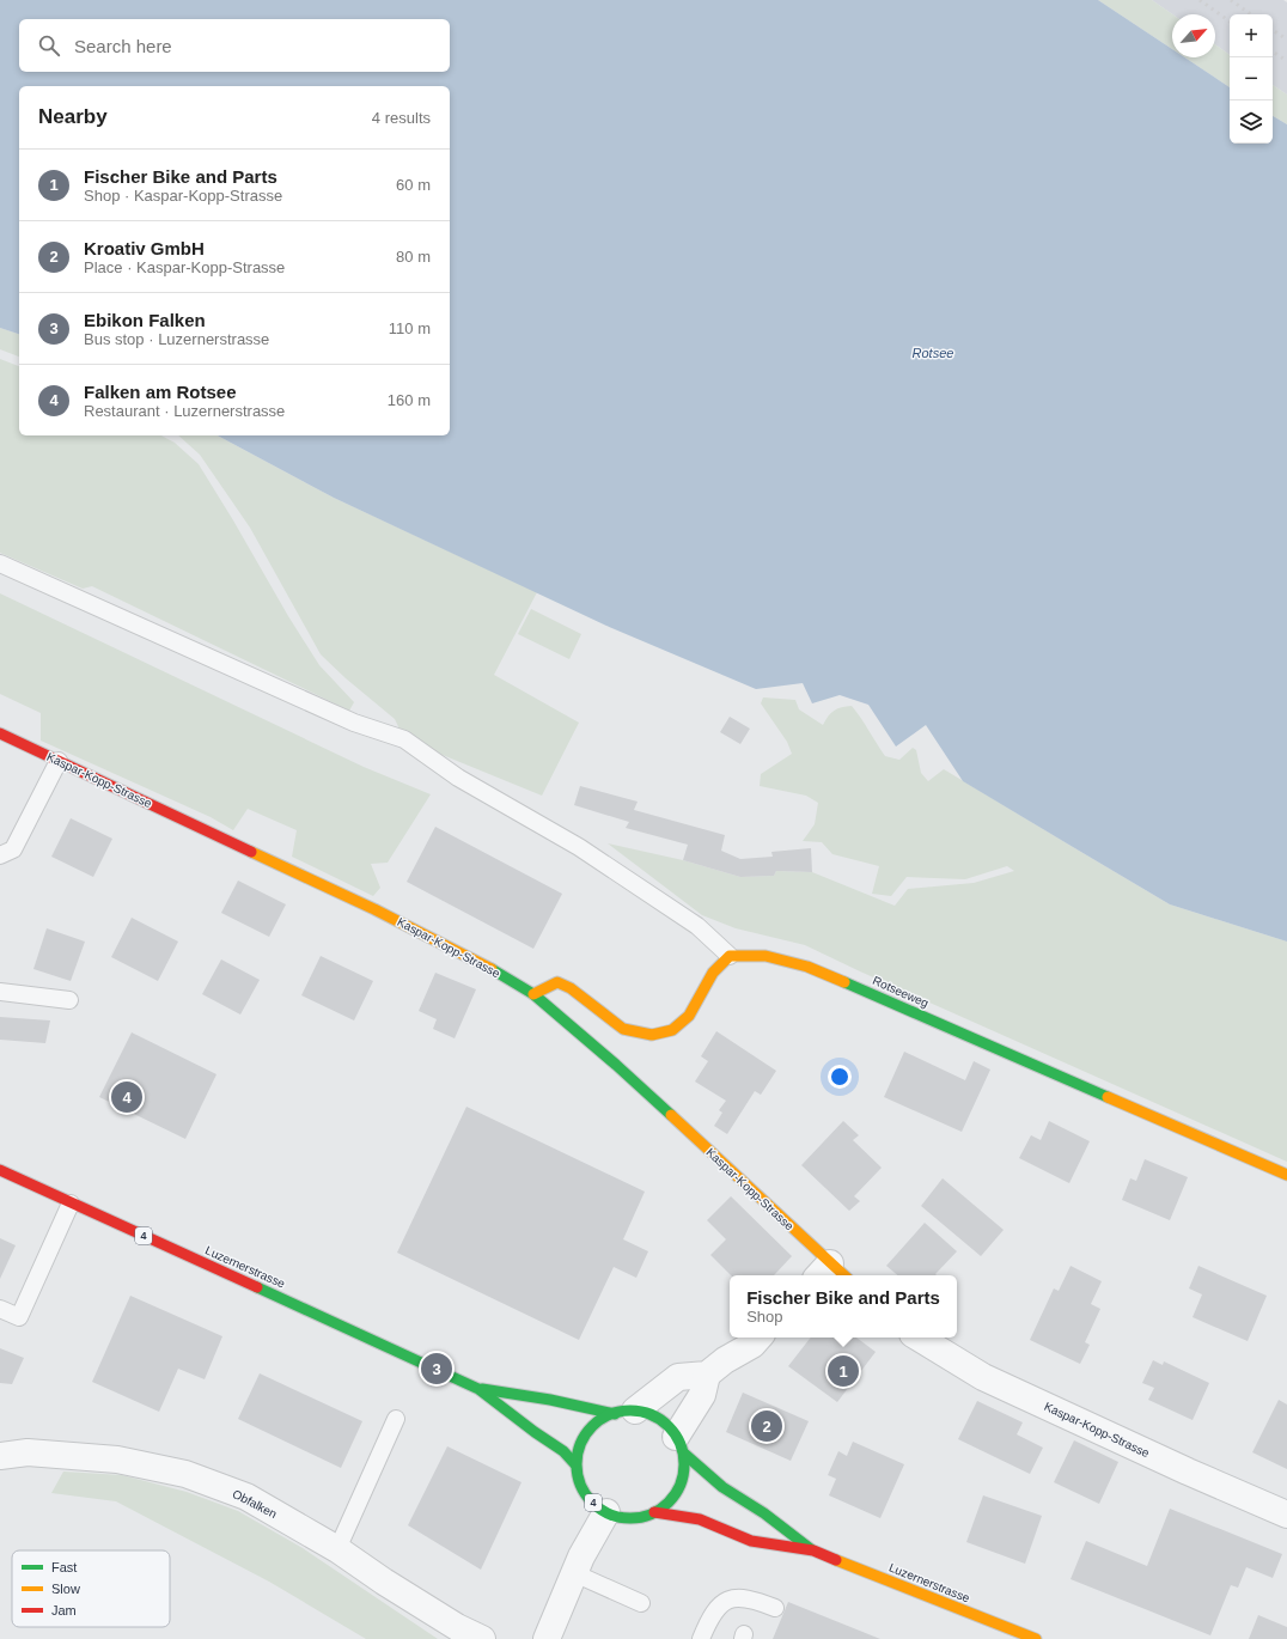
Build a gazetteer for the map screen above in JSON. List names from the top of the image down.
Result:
{
  "streets": {
    "street": [
      "Kaspar-Kopp-Strasse",
      "Rotseeweg",
      "4",
      "Luzernerstrasse",
      "Obfalken"
    ]
  },
  "crossings": [
    ["4", "Luzernerstrasse"]
  ],
  "water": ["Rotsee"],
  "legend": ["Fast", "Slow", "Jam"],
  "north": "top right",
  "page": {
    "map_buttons": ["+", "−"],
    "search": "Search here",
    "heading": ["Nearby", "4 results"],
    "list": [
      {
        "mark": "1",
        "name": "Fischer Bike and Parts",
        "note": "Shop · Kaspar-Kopp-Strasse",
        "value": "60 m"
      },
      {
        "mark": "2",
        "name": "Kroativ GmbH",
        "note": "Place · Kaspar-Kopp-Strasse",
        "value": "80 m"
      },
      {
        "mark": "3",
        "name": "Ebikon Falken",
        "note": "Bus stop · Luzernerstrasse",
        "value": "110 m"
      },
      {
        "mark": "4",
        "name": "Falken am Rotsee",
        "note": "Restaurant · Luzernerstrasse",
        "value": "160 m"
      }
    ],
    "pins": [
      "4",
      "3",
      "1",
      "2"
    ],
    "popup": ["Fischer Bike and Parts", "Shop"]
  }
}
